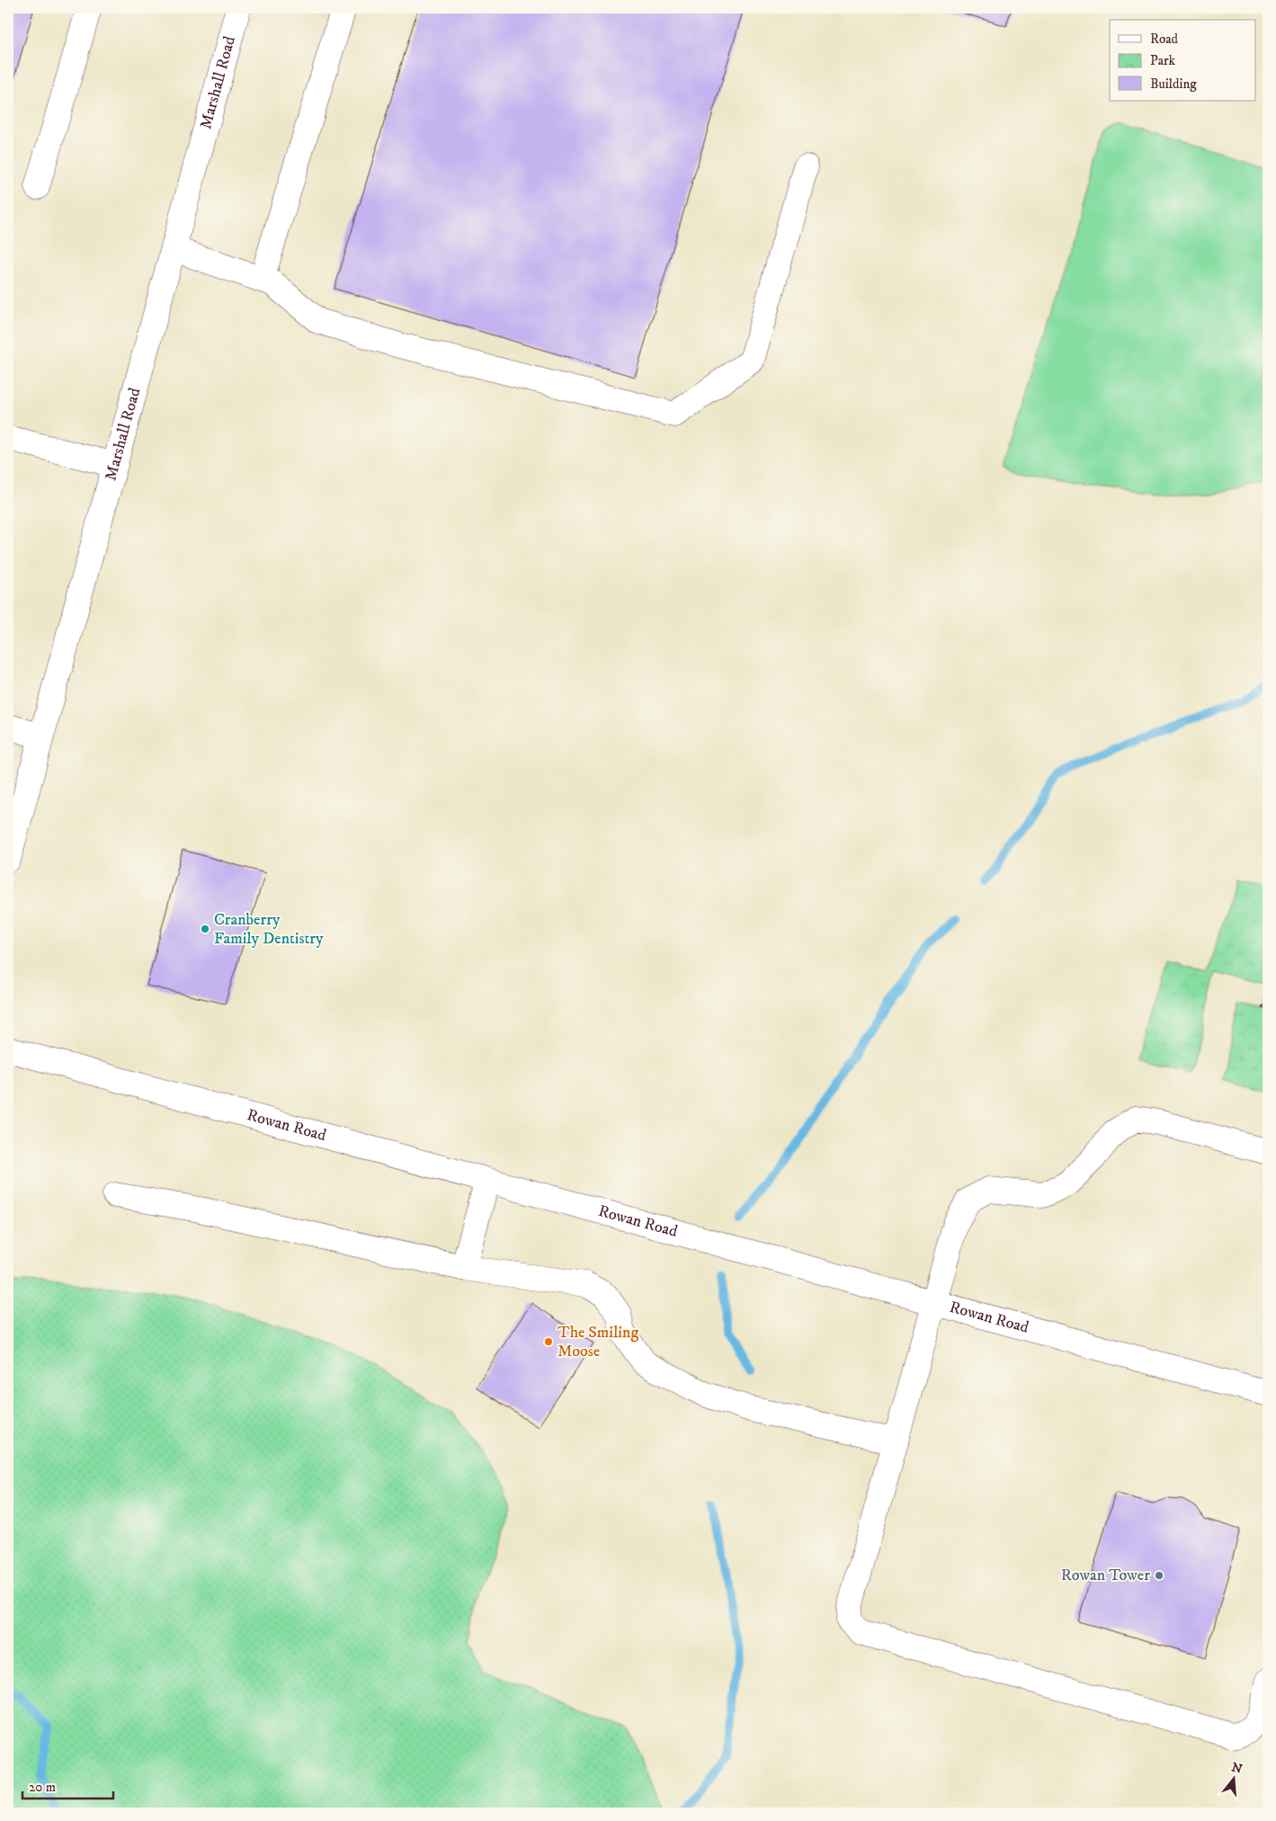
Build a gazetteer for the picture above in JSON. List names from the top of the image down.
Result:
{
  "streets": {
    "street": ["Marshall Road", "Rowan Road"]
  },
  "places": ["Cranberry Family Dentistry", "The Smiling Moose", "Rowan Tower"],
  "legend": ["Road", "Park", "Building"],
  "scale_bar": "20 m",
  "north": "top"
}
